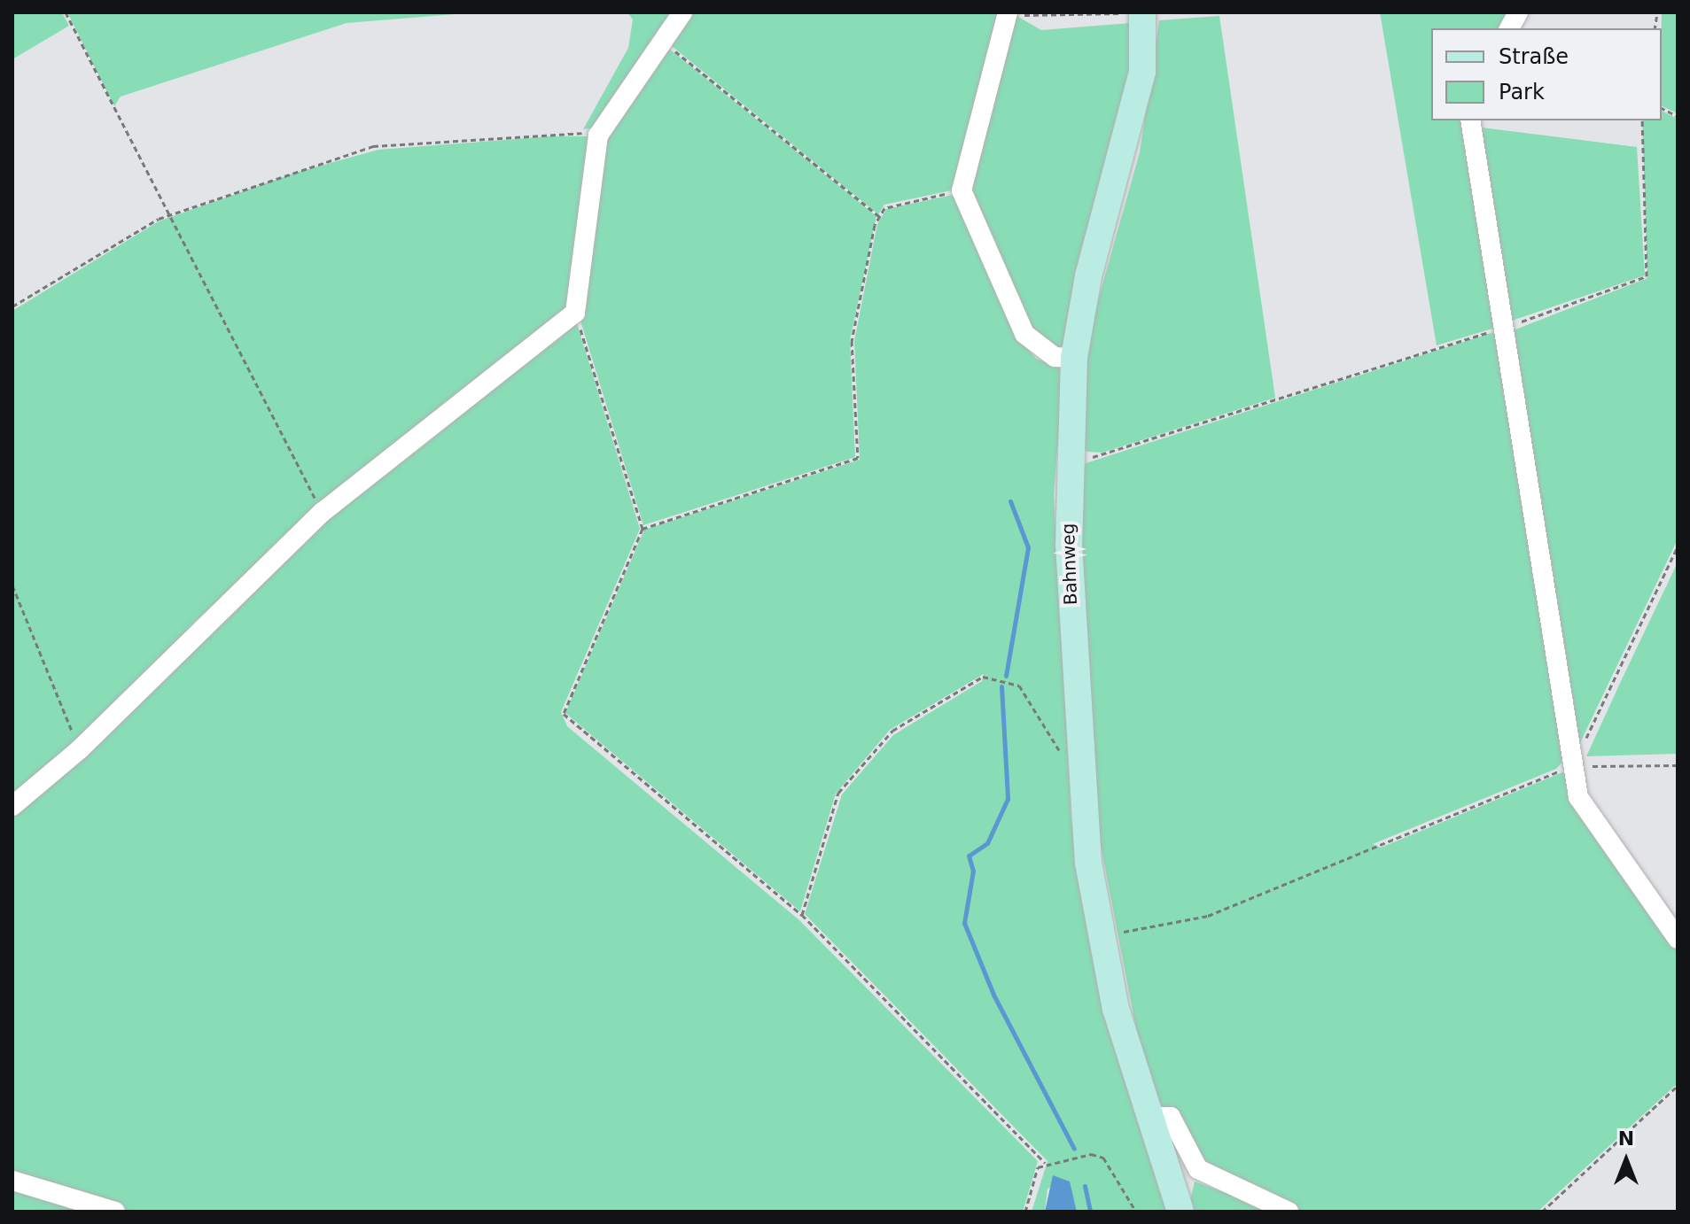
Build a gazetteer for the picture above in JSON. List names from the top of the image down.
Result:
{
  "streets": {
    "main road": ["Bahnweg"]
  },
  "legend": ["Straße", "Park"],
  "north": "top"
}
